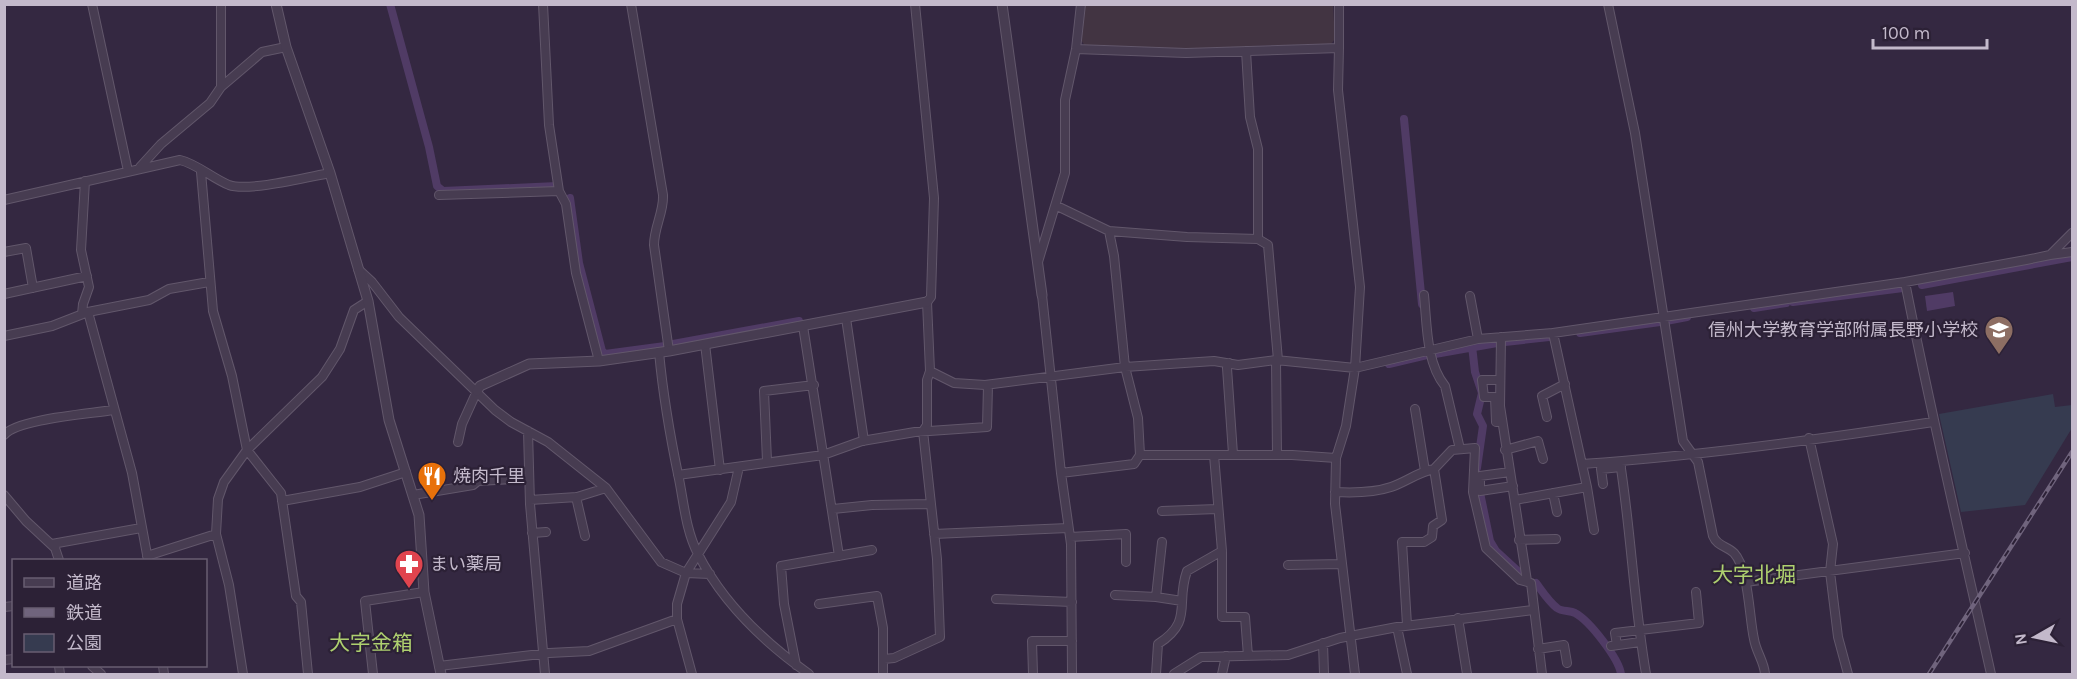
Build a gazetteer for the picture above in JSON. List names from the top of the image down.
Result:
{
  "districts": ["大字北堀", "大字金箱"],
  "places": {
    "school or university": ["信州大学教育学部附属長野小学校"],
    "restaurant": ["焼肉千里"],
    "pharmacy": ["まい薬局"]
  },
  "legend": ["道路", "鉄道", "公園"],
  "scale_bar": "100 m",
  "north": "left"
}
